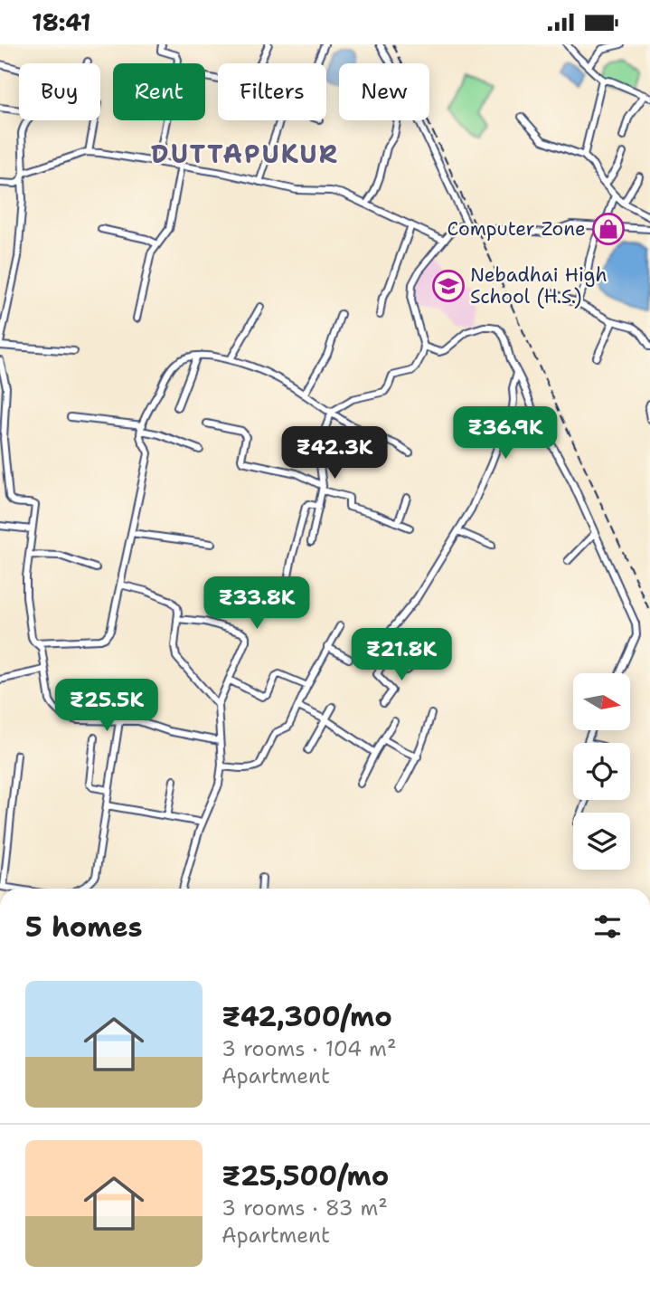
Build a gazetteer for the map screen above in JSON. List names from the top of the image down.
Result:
{
  "districts": ["DUTTAPUKUR"],
  "places": {
    "shop": ["Computer Zone"],
    "school or university": ["Nebadhai High School (H.S.)"]
  },
  "north": "right",
  "page": {
    "status": "18:41",
    "chip": [
      "Buy",
      "Rent",
      "Filters",
      "New"
    ],
    "price": [
      "₹36.9K",
      "₹42.3K",
      "₹33.8K",
      "₹21.8K",
      "₹25.5K"
    ],
    "heading": "5 homes",
    "list": [
      {
        "name": "₹42,300/mo",
        "note": "3 rooms · 104 m² · Apartment"
      },
      {
        "name": "₹25,500/mo",
        "note": "3 rooms · 83 m² · Apartment"
      }
    ]
  }
}
